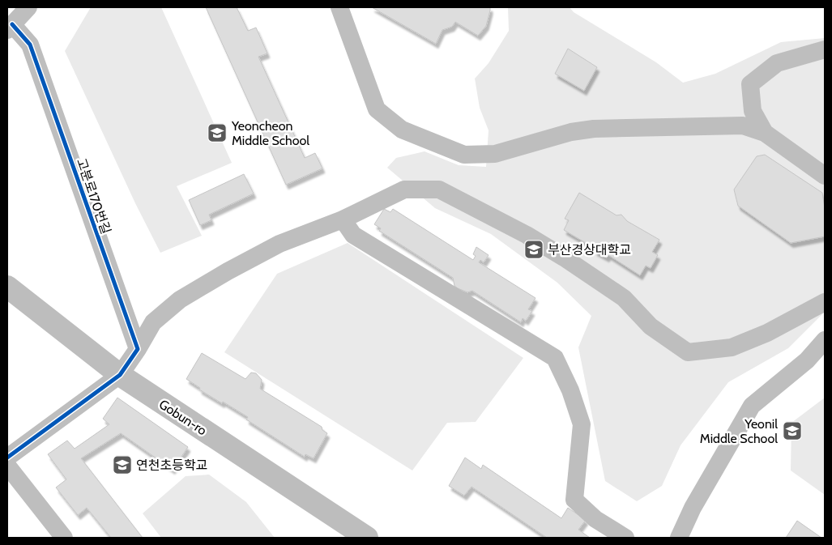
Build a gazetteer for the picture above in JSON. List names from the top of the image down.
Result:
{
  "streets": {
    "main road": ["Gobun-ro"],
    "street": ["고분로170번길"]
  },
  "places": {
    "school or university": [
      "Yeoncheon Middle School",
      "부산경상대학교",
      "Yeonil Middle School",
      "연천초등학교"
    ]
  }
}
